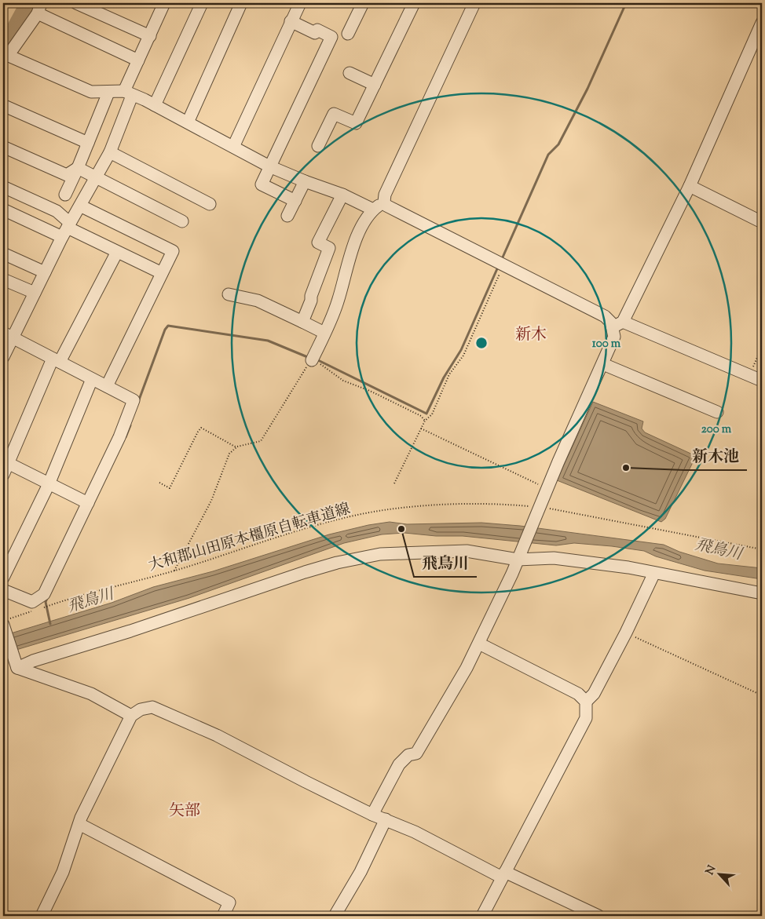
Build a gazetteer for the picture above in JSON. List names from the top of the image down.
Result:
{
  "streets": {
    "path": ["大和郡山田原本橿原自転車道線"]
  },
  "districts": ["新木", "矢部"],
  "water": ["飛鳥川"],
  "places": ["新木池", "飛鳥川"],
  "north": "top left",
  "rings": ["100 m", "200 m"]
}
